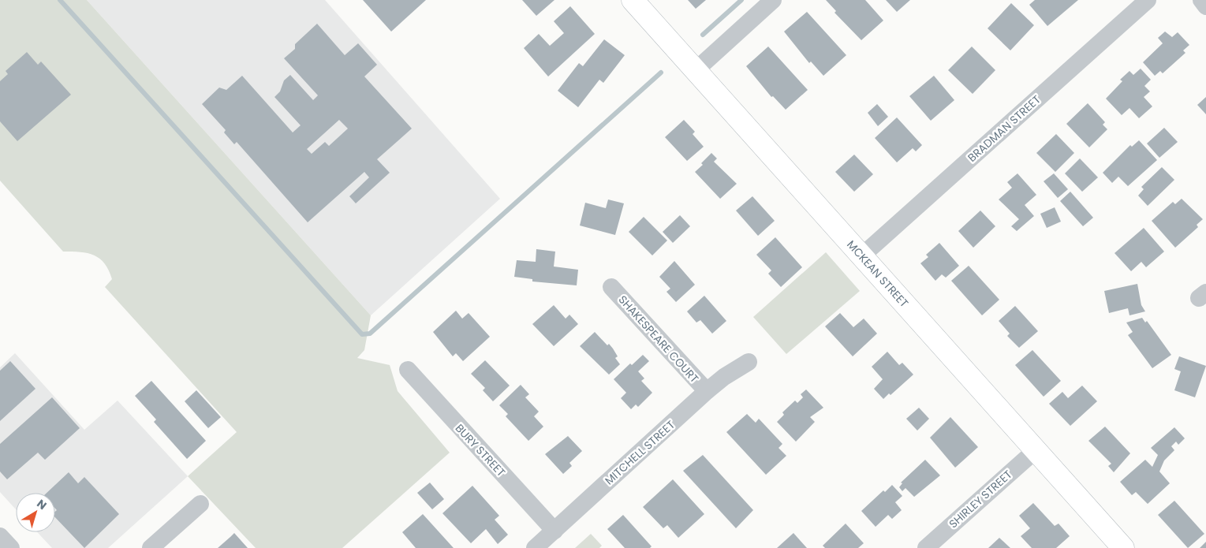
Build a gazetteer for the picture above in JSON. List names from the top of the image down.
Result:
{
  "streets": {
    "main road": ["MCKEAN STREET"],
    "street": [
      "BRADMAN STREET",
      "SHAKESPEARE COURT",
      "BURY STREET",
      "MITCHELL STREET",
      "SHIRLEY STREET"
    ]
  },
  "crossings": [
    ["BRADMAN STREET", "MCKEAN STREET"],
    ["MCKEAN STREET", "SHIRLEY STREET"],
    ["SHAKESPEARE COURT", "MITCHELL STREET"],
    ["BURY STREET", "MITCHELL STREET"]
  ],
  "north": "top right"
}
